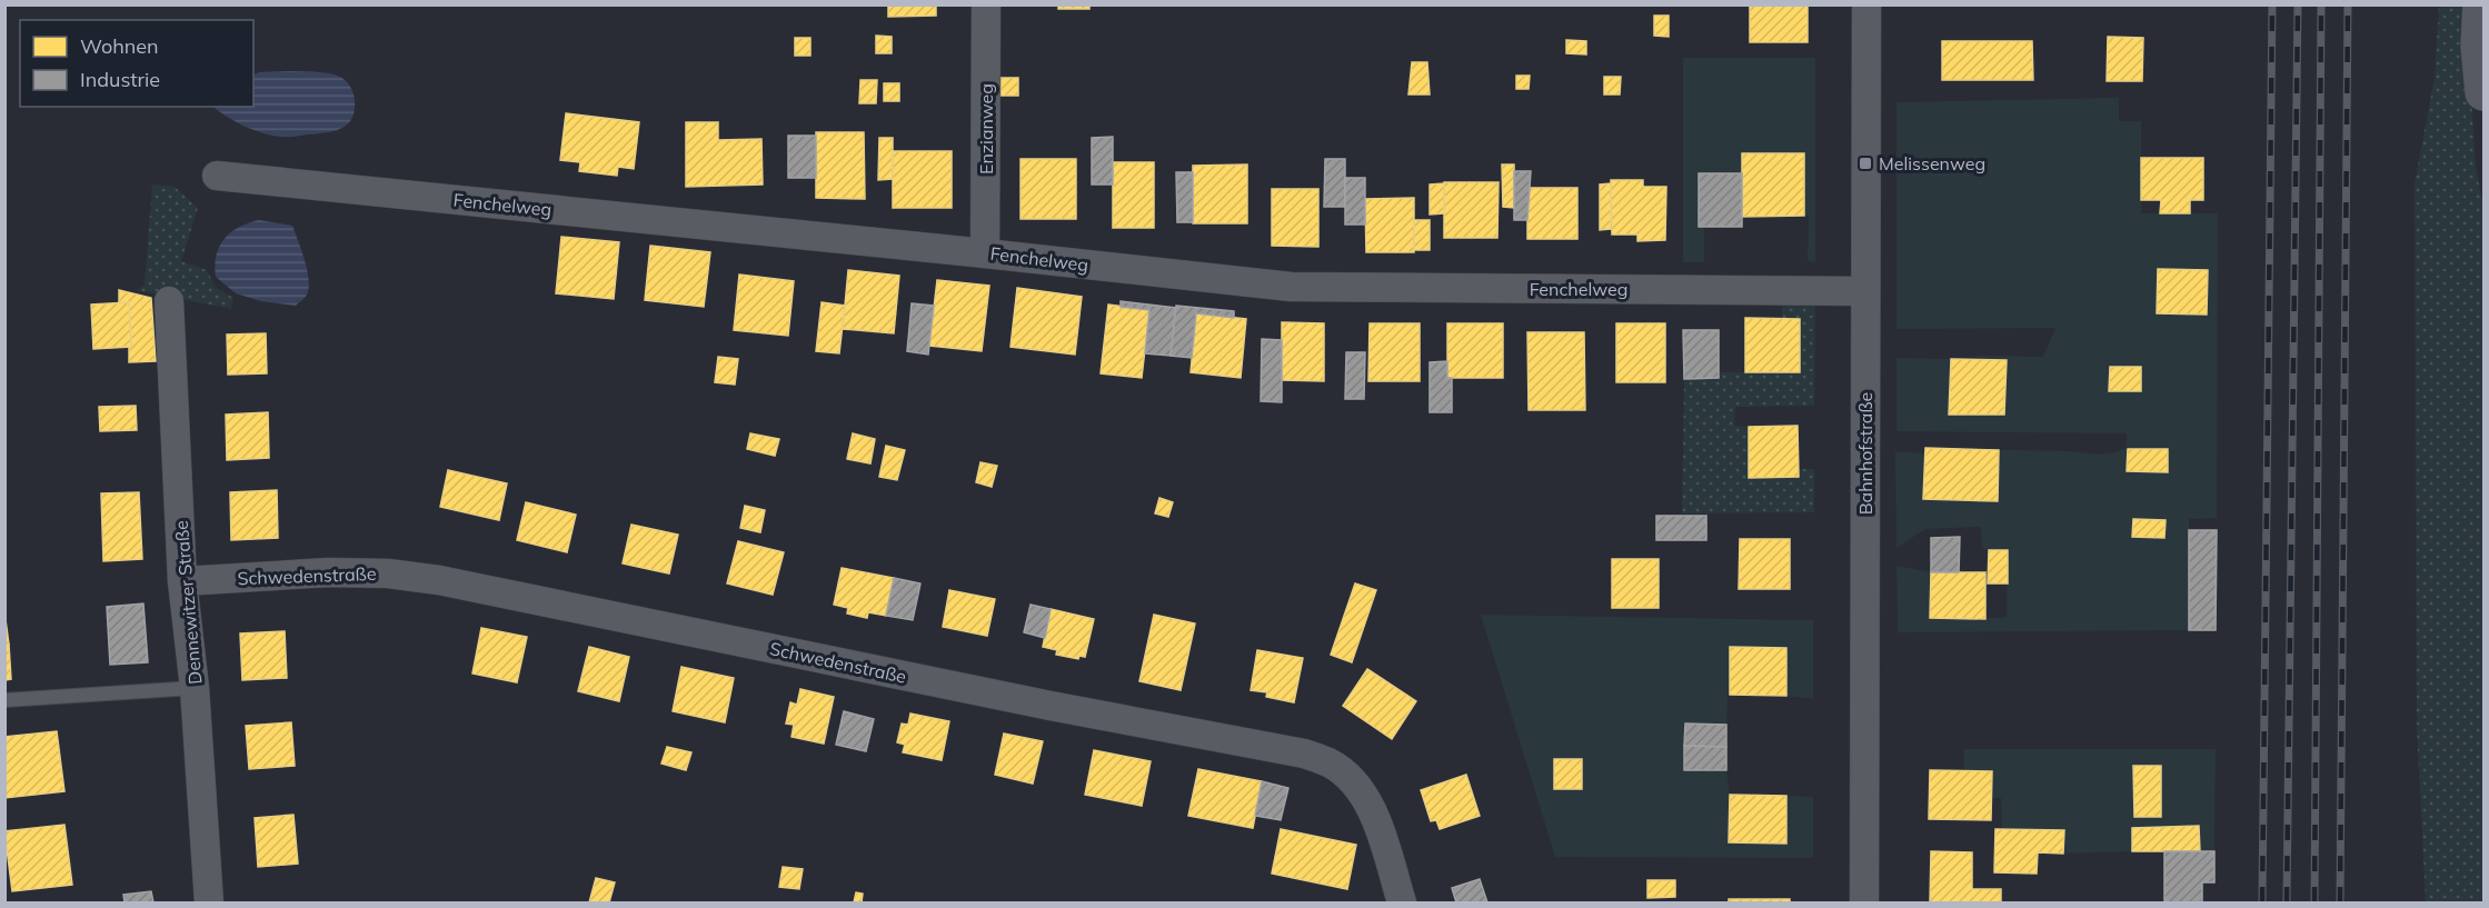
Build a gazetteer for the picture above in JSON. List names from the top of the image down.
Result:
{
  "streets": {
    "street": [
      "Enzianweg",
      "Fenchelweg",
      "Bahnhofstraße",
      "Schwedenstraße",
      "Dennewitzer Straße"
    ]
  },
  "crossings": [
    ["Enzianweg", "Fenchelweg"],
    ["Fenchelweg", "Bahnhofstraße"],
    ["Schwedenstraße", "Dennewitzer Straße"]
  ],
  "places": {
    "transit": ["Melissenweg"]
  },
  "legend": ["Wohnen", "Industrie"]
}
